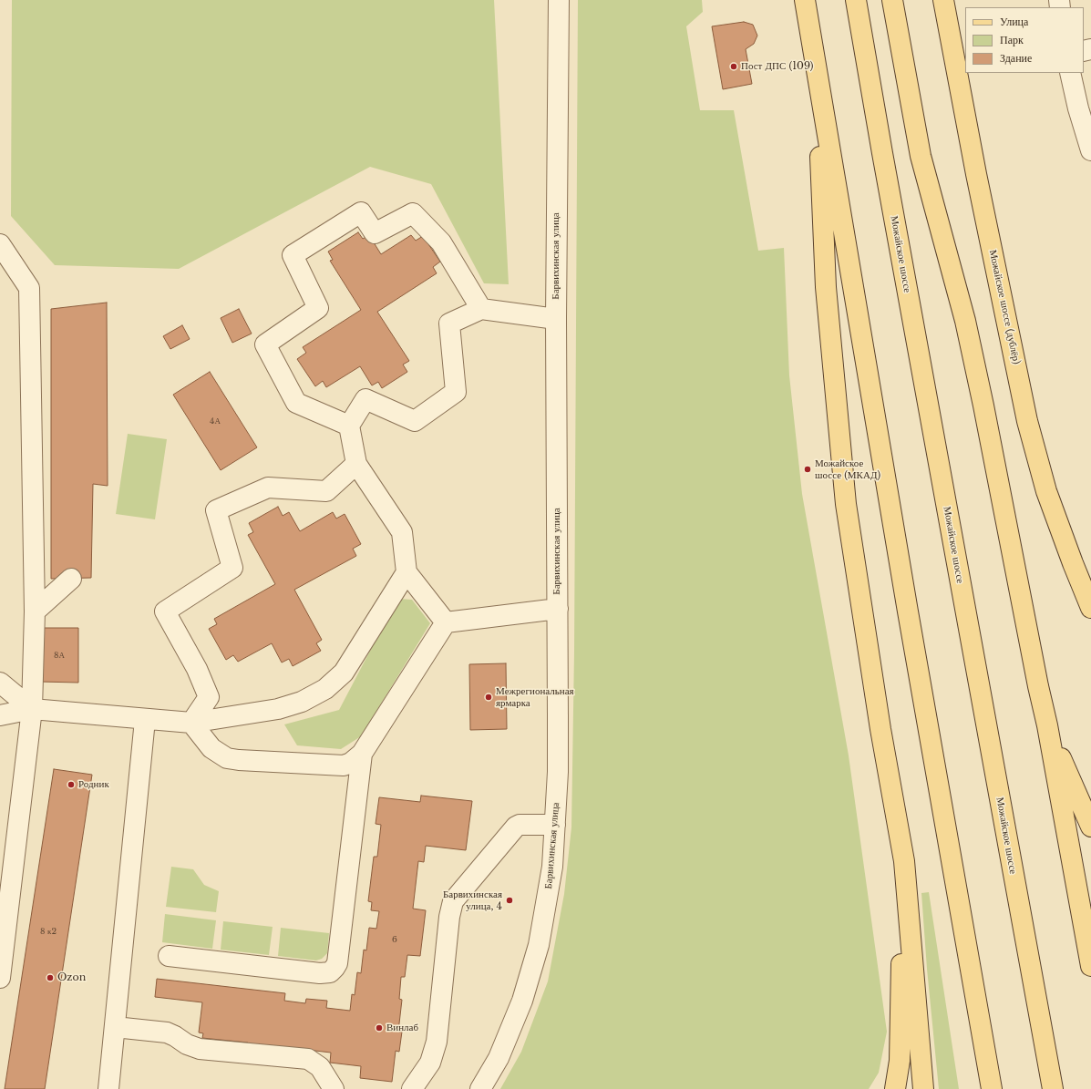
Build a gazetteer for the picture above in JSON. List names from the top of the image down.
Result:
{
  "streets": {
    "main road": ["Можайское шоссе", "Можайское шоссе (дублёр)"],
    "street": ["Барвихинская улица"]
  },
  "places": [
    "Пост ДПС (109)",
    "Можайское шоссе (МКАД)",
    "Межрегиональная ярмарка",
    "Родник",
    "Барвихинская улица, 4",
    "Ozon",
    "Винлаб"
  ],
  "house_numbers": [
    "4А",
    "8А",
    "8 к2",
    "6"
  ],
  "legend": ["Улица", "Парк", "Здание"]
}
